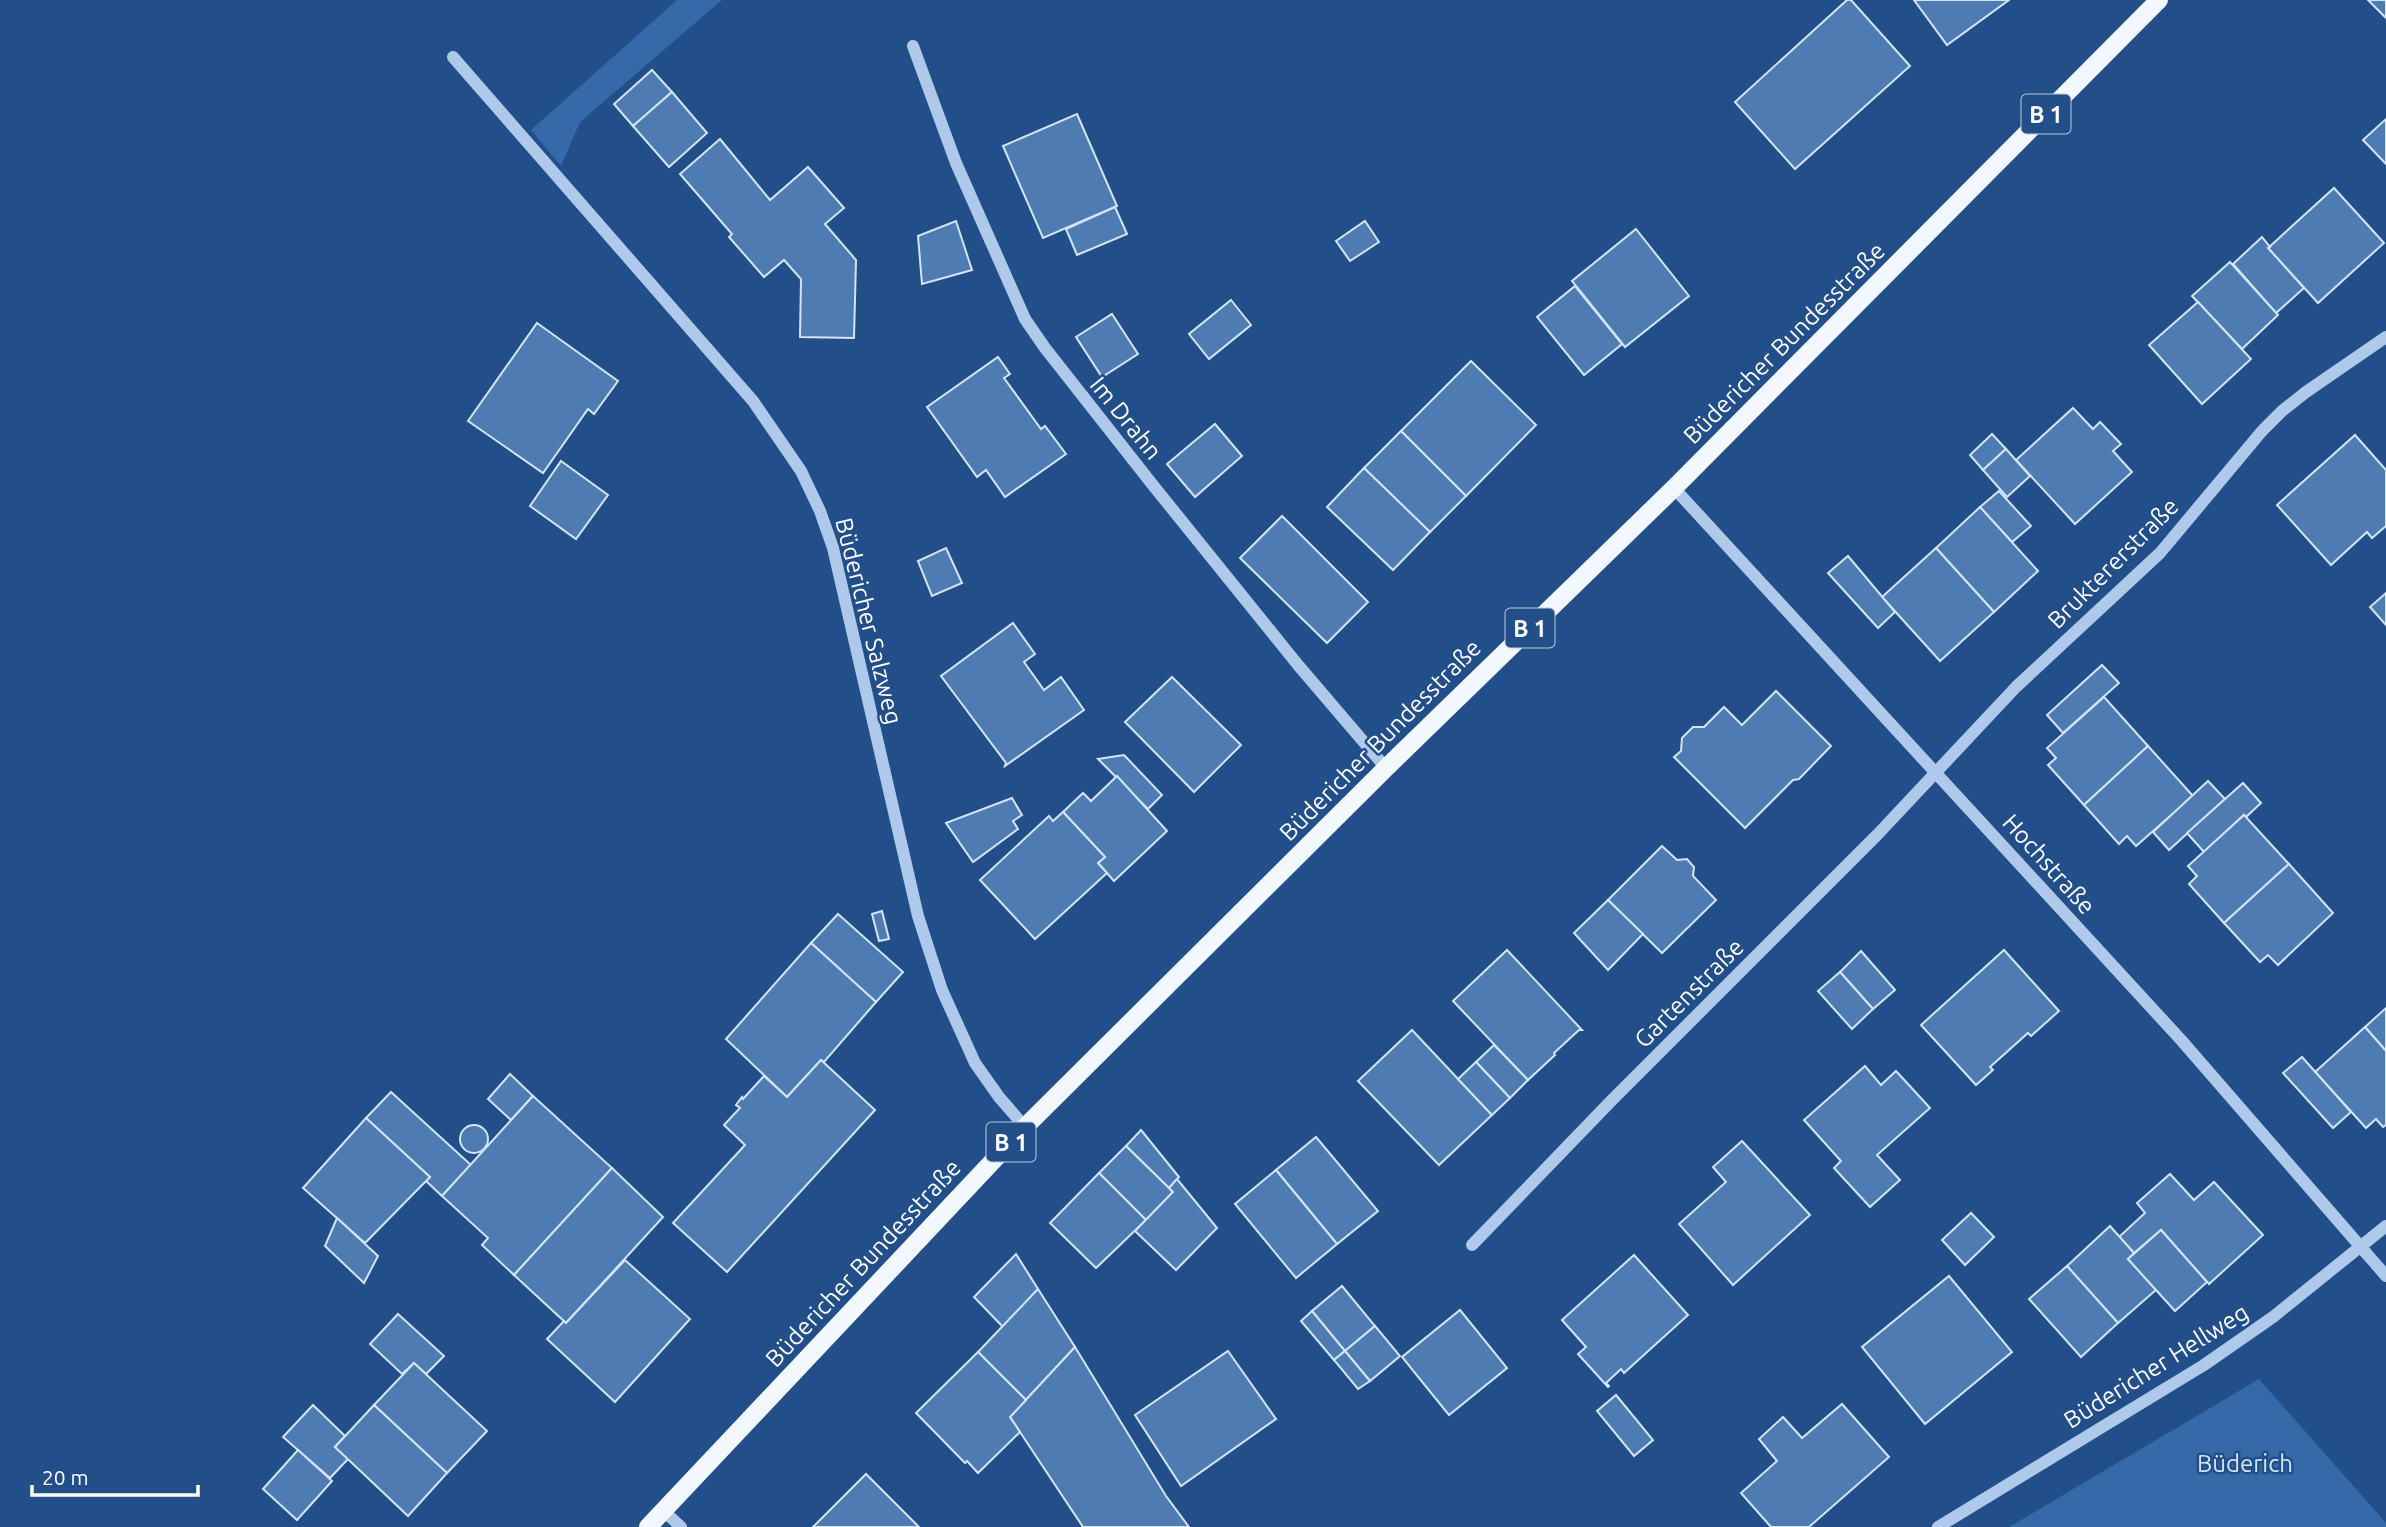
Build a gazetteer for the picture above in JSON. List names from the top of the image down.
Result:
{
  "streets": {
    "main road": ["B 1", "Büdericher Bundesstraße"],
    "street": [
      "Im Drahn",
      "Bruktererstraße",
      "Büdericher Salzweg",
      "Hochstraße",
      "Gartenstraße",
      "Büdericher Hellweg"
    ]
  },
  "crossings": [
    ["Büdericher Bundesstraße", "Im Drahn"],
    ["Büdericher Bundesstraße", "Büdericher Salzweg"],
    ["Büdericher Bundesstraße", "Hochstraße"],
    ["Bruktererstraße", "Hochstraße"],
    ["Bruktererstraße", "Gartenstraße"],
    ["Hochstraße", "Gartenstraße"],
    ["Hochstraße", "Büdericher Hellweg"]
  ],
  "parks": ["Büderich"],
  "scale_bar": "20 m"
}
